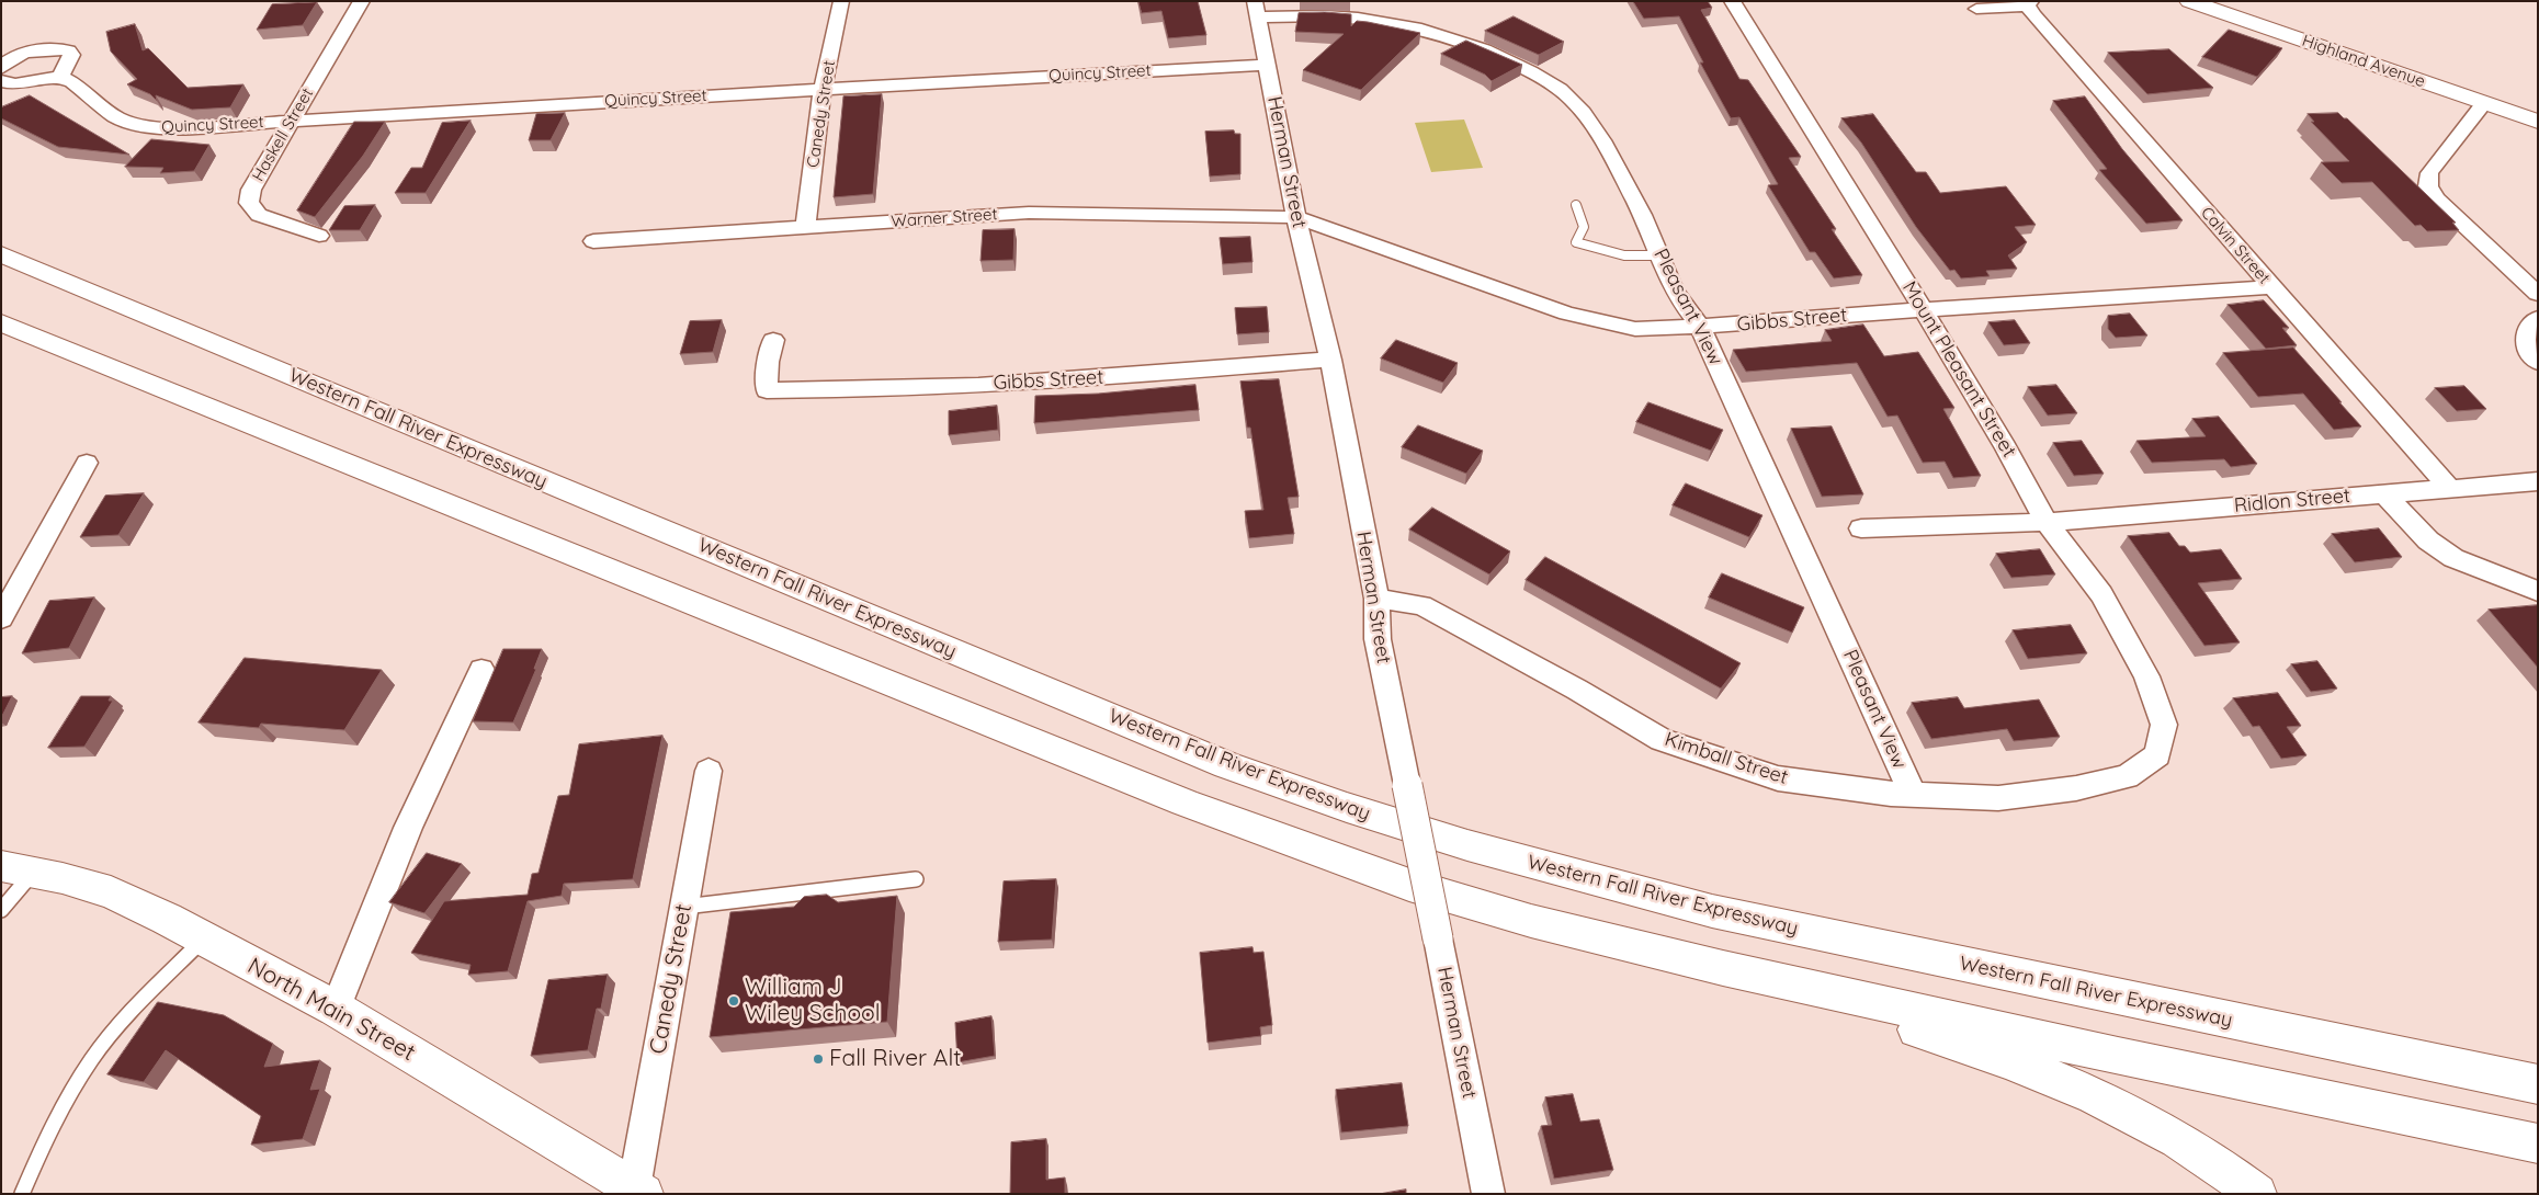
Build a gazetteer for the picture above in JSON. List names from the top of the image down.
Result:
{
  "streets": {
    "main road": ["Highland Avenue", "Western Fall River Expressway", "North Main Street"],
    "street": [
      "Quincy Street",
      "Canedy Street",
      "Haskell Street",
      "Herman Street",
      "Warner Street",
      "Calvin Street",
      "Pleasant View",
      "Gibbs Street",
      "Mount Pleasant Street",
      "Ridlon Street",
      "Kimball Street"
    ]
  },
  "crossings": [
    ["Quincy Street", "Canedy Street"],
    ["Quincy Street", "Haskell Street"],
    ["Quincy Street", "Herman Street"],
    ["Canedy Street", "Warner Street"],
    ["Canedy Street", "North Main Street"],
    ["Herman Street", "Warner Street"],
    ["Herman Street", "Pleasant View"],
    ["Herman Street", "Gibbs Street"],
    ["Herman Street", "Kimball Street"],
    ["Warner Street", "Gibbs Street"],
    ["Calvin Street", "Gibbs Street"],
    ["Calvin Street", "Ridlon Street"],
    ["Pleasant View", "Gibbs Street"],
    ["Pleasant View", "Kimball Street"],
    ["Gibbs Street", "Mount Pleasant Street"],
    ["Mount Pleasant Street", "Ridlon Street"],
    ["Mount Pleasant Street", "Kimball Street"]
  ],
  "places": ["William J Wiley School", "Fall River Alt"]
}
